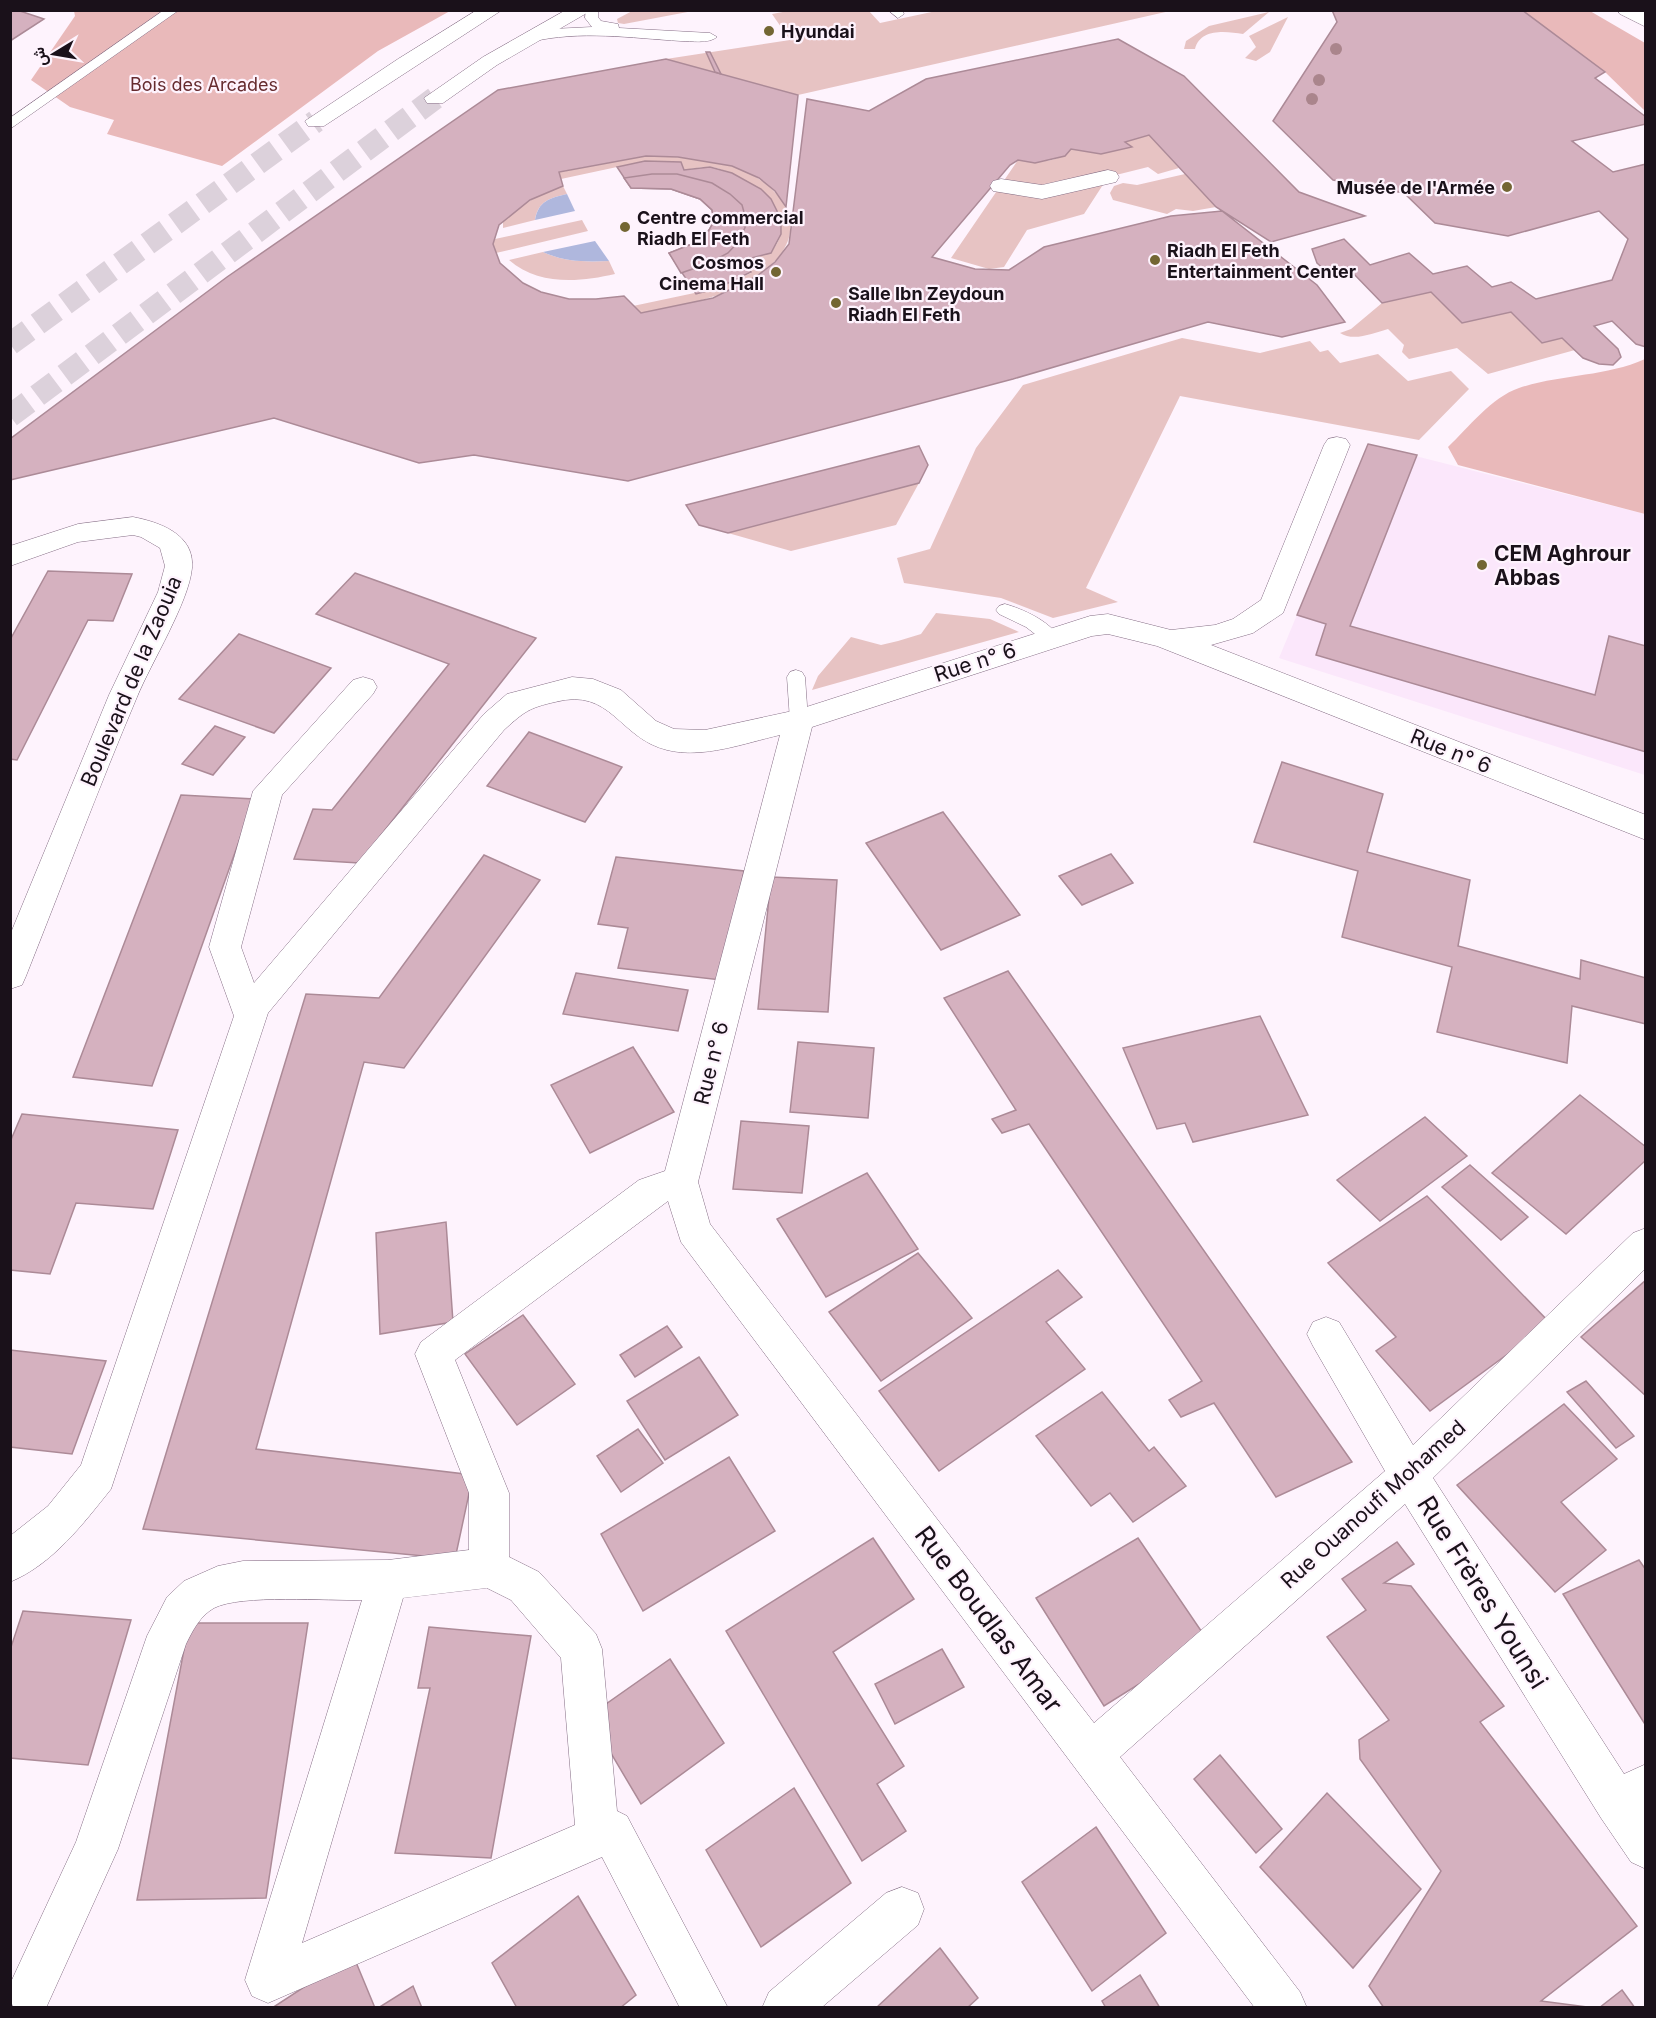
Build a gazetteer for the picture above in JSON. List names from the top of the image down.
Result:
{
  "streets": {
    "street": [
      "Rue n° 6",
      "Boulevard de la Zaouia",
      "Rue Ouanoufi Mohamed",
      "Rue Frères Younsi",
      "Rue Boudlas Amar"
    ]
  },
  "crossings": [
    ["Rue n° 6", "Rue Boudlas Amar"],
    ["Rue Ouanoufi Mohamed", "Rue Frères Younsi"],
    ["Rue Ouanoufi Mohamed", "Rue Boudlas Amar"]
  ],
  "parks": ["Bois des Arcades"],
  "places": [
    "Hyundai",
    "Musée de l'Armée",
    "Centre commercial Riadh El Feth",
    "Riadh El Feth Entertainment Center",
    "Cosmos Cinema Hall",
    "Salle Ibn Zeydoun Riadh El Feth",
    "CEM Aghrour Abbas"
  ],
  "north": "left"
}
